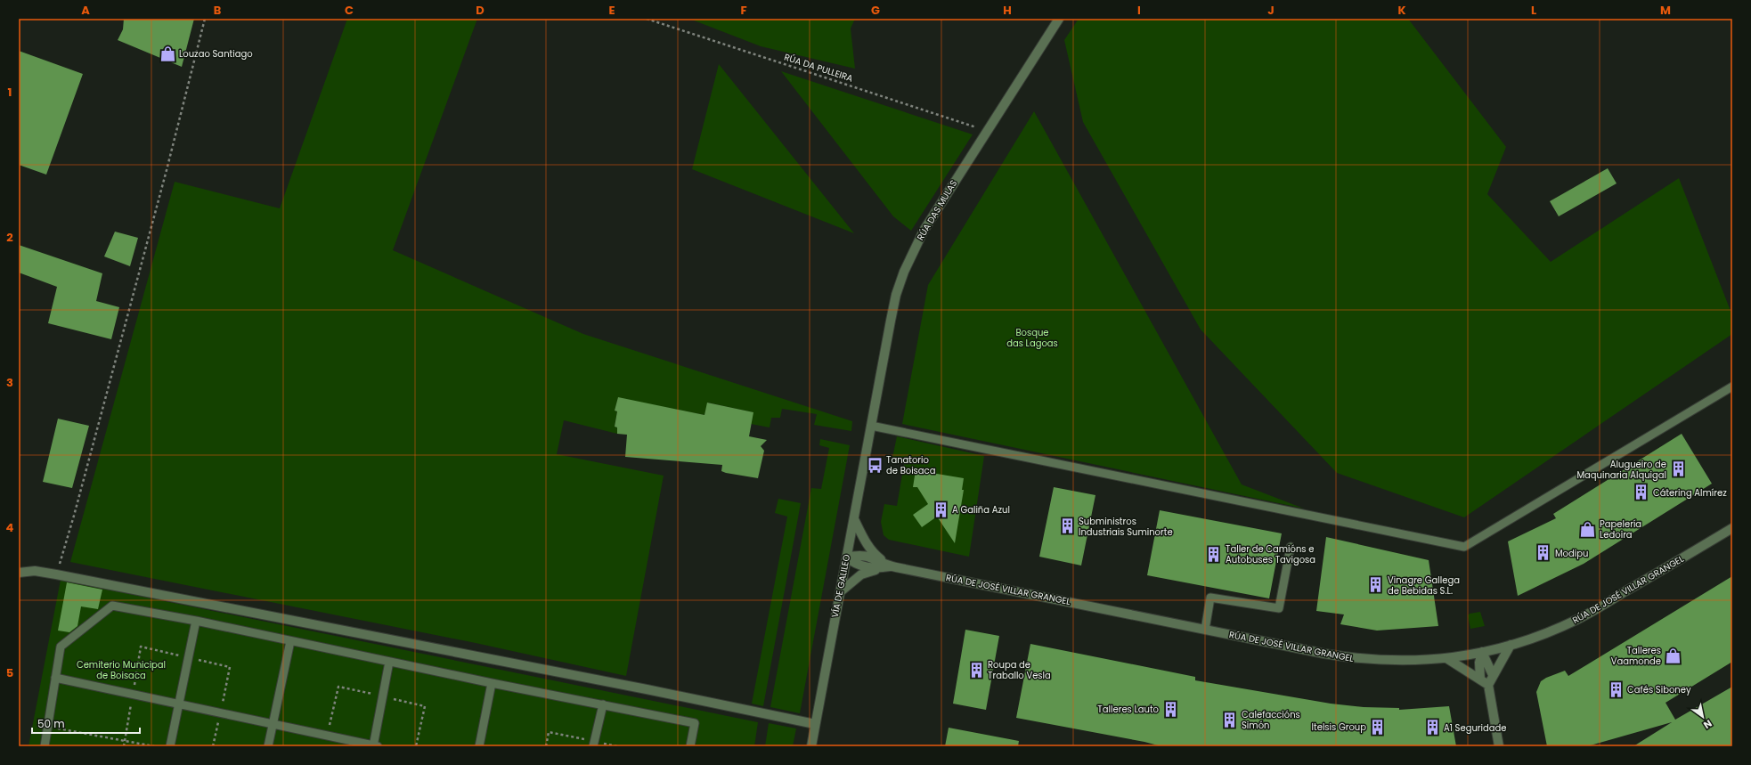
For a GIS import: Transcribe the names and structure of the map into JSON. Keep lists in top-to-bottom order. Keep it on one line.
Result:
{"streets":{"street":["RÚA DAS MULAS","VÍA DE GALILEO","RÚA DE JOSÉ VILLAR GRANGEL"],"path":["RÚA DA PULLEIRA"]},"crossings":[["RÚA DA PULLEIRA","RÚA DAS MULAS"],["RÚA DAS MULAS","VÍA DE GALILEO"],["VÍA DE GALILEO","RÚA DE JOSÉ VILLAR GRANGEL"]],"parks":["Bosque das Lagoas","Cemiterio Municipal de Boisaca"],"places":{"shop":["Louzao Santiago","Papelería Ledoira","Talleres Vaamonde"],"bus stop":["Tanatorio de Boisaca"],"building":["Alugueiro de Maquinaria Alquigal","Cátering Almírez","A Galiña Azul","Subministros Industriais Suminorte","Modipu","Taller de Camións e Autobuses Tavigosa","Vinagre Gallega de Bebidas S.L.","Roupa de Traballo Vesla","Cafés Siboney","Talleres Lauto","Calefaccións Simón","Itelsis Group","A1 Seguridade"]},"scale_bar":"50 m","north":"bottom right","grid":{"columns":["A","B","C","D","E","F","G","H","I","J","K","L","M"],"rows":["1","2","3","4","5"]}}
